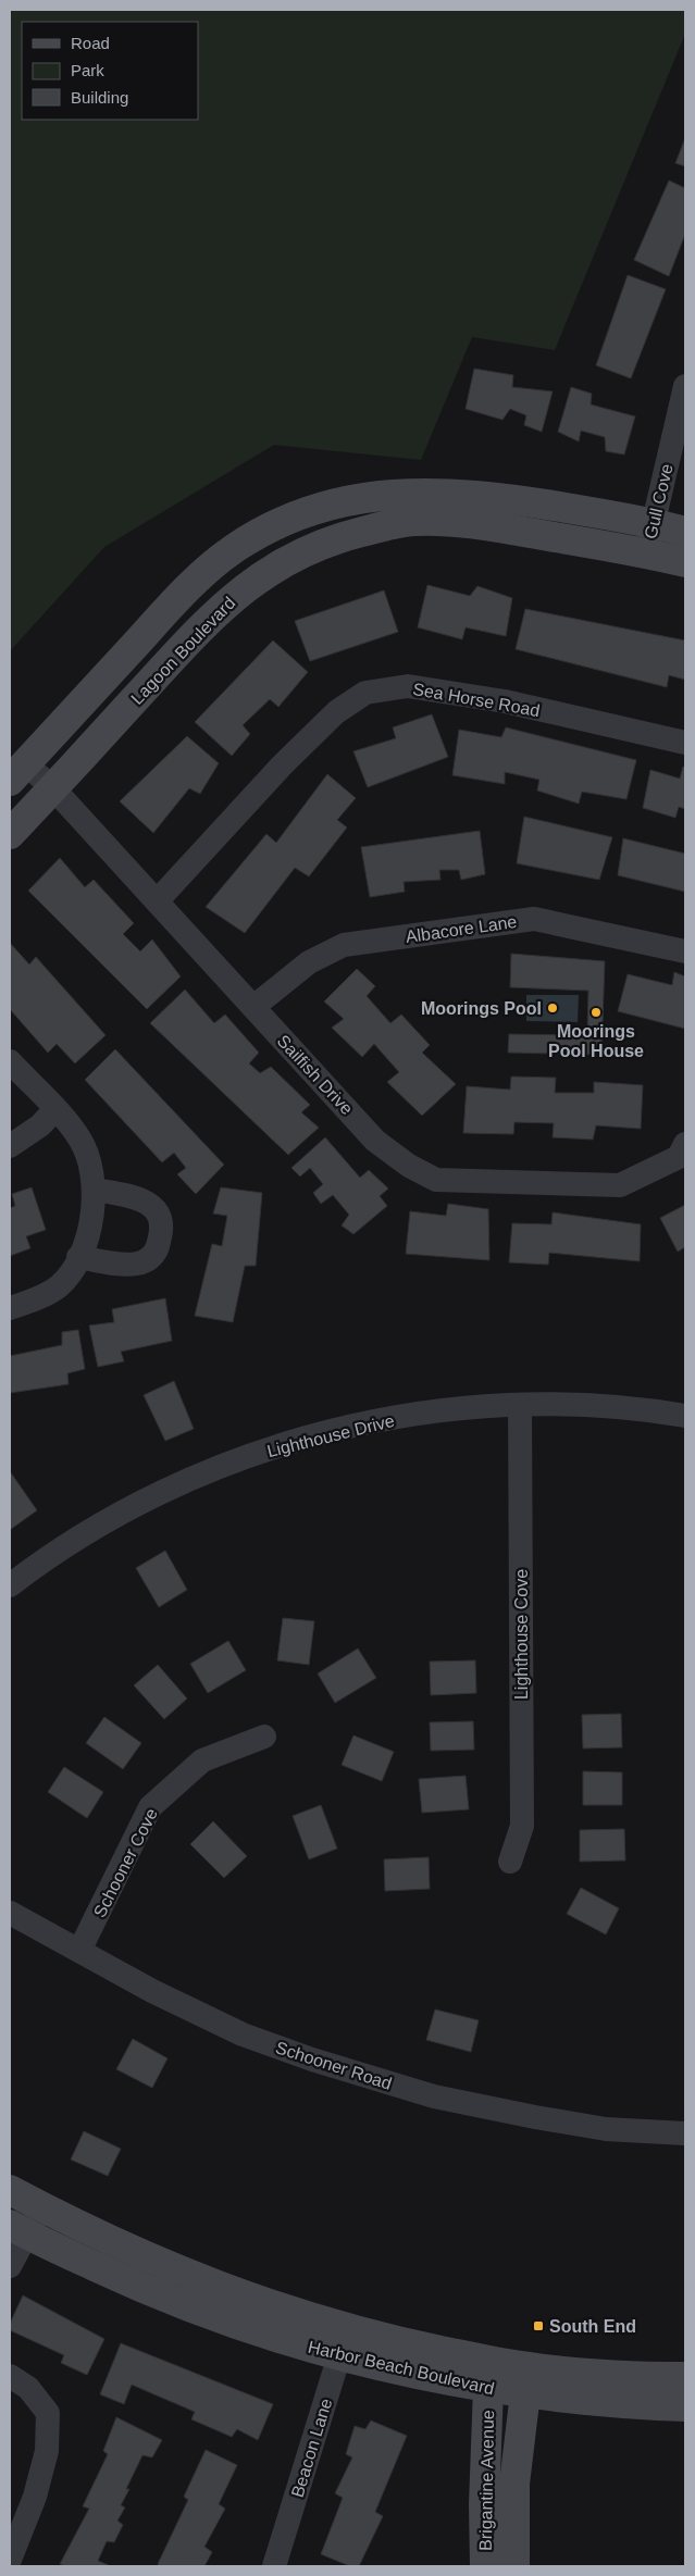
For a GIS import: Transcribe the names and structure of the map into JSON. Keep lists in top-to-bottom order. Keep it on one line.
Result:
{"streets":{"street":["Gull Cove","Lagoon Boulevard","Sea Horse Road","Albacore Lane","Sailfish Drive","Lighthouse Drive","Lighthouse Cove","Schooner Cove","Schooner Road","Harbor Beach Boulevard","Beacon Lane","Brigantine Avenue"]},"crossings":[["Gull Cove","Lagoon Boulevard"],["Lagoon Boulevard","Sailfish Drive"],["Sea Horse Road","Sailfish Drive"],["Albacore Lane","Sailfish Drive"],["Lighthouse Drive","Lighthouse Cove"],["Schooner Cove","Schooner Road"],["Harbor Beach Boulevard","Beacon Lane"],["Harbor Beach Boulevard","Brigantine Avenue"]],"places":{"other":["Moorings Pool","Moorings Pool House"],"transit":["South End"]},"legend":["Road","Park","Building"]}
